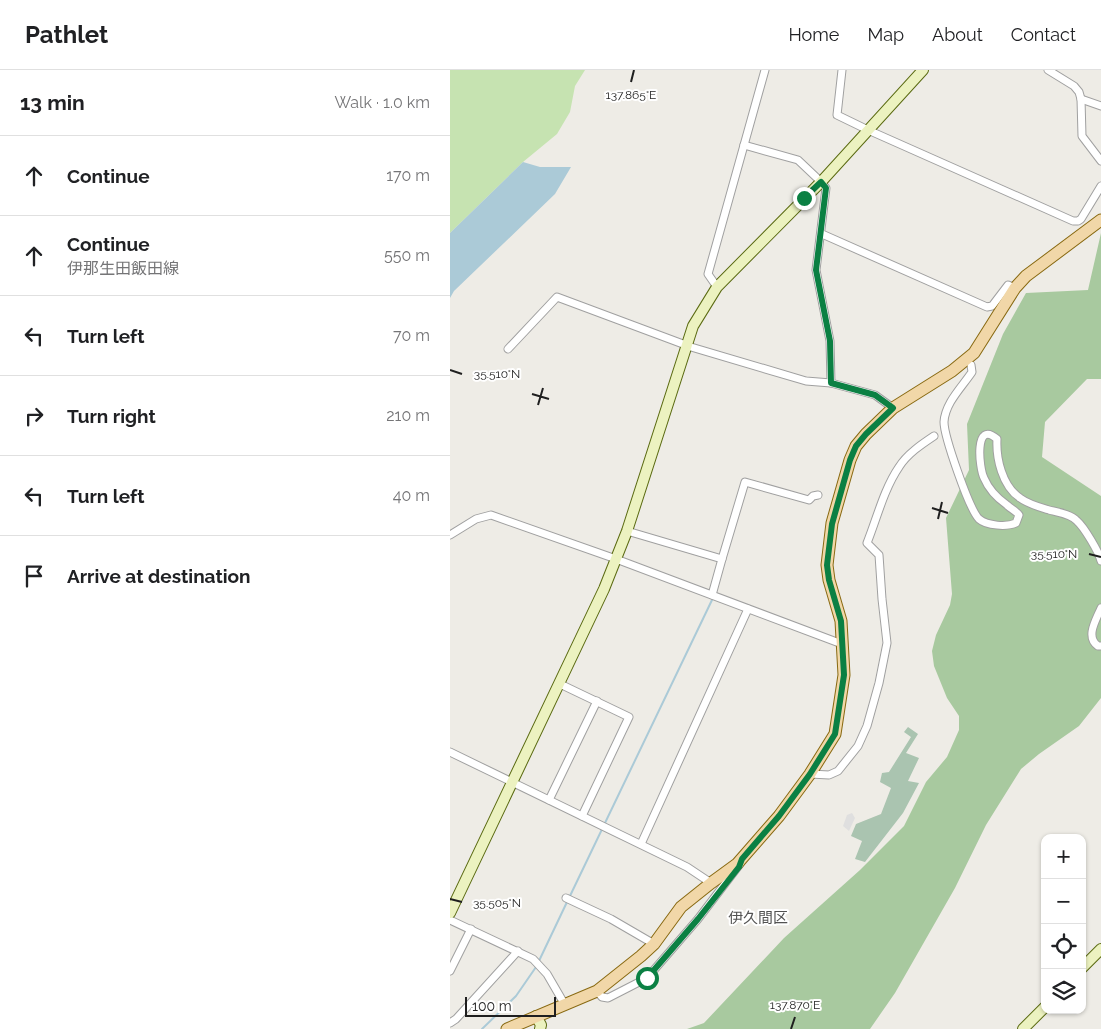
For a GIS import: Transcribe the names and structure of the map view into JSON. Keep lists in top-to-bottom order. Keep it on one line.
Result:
{"districts":["伊久間区"],"scale_bar":"100 m","page":{"header":"Pathlet","nav":["Home","Map","About","Contact"],"heading":["13 min","Walk · 1.0 km"],"list":[["Continue","170 m"],["Continue","伊那生田飯田線","550 m"],["Turn left","70 m"],["Turn right","210 m"],["Turn left","40 m"],"Arrive at destination"],"map_buttons":["+","−"],"scale":"100 m"},"coordinates":["137.865°E","35.510°N","35.505°N","137.870°E"]}
